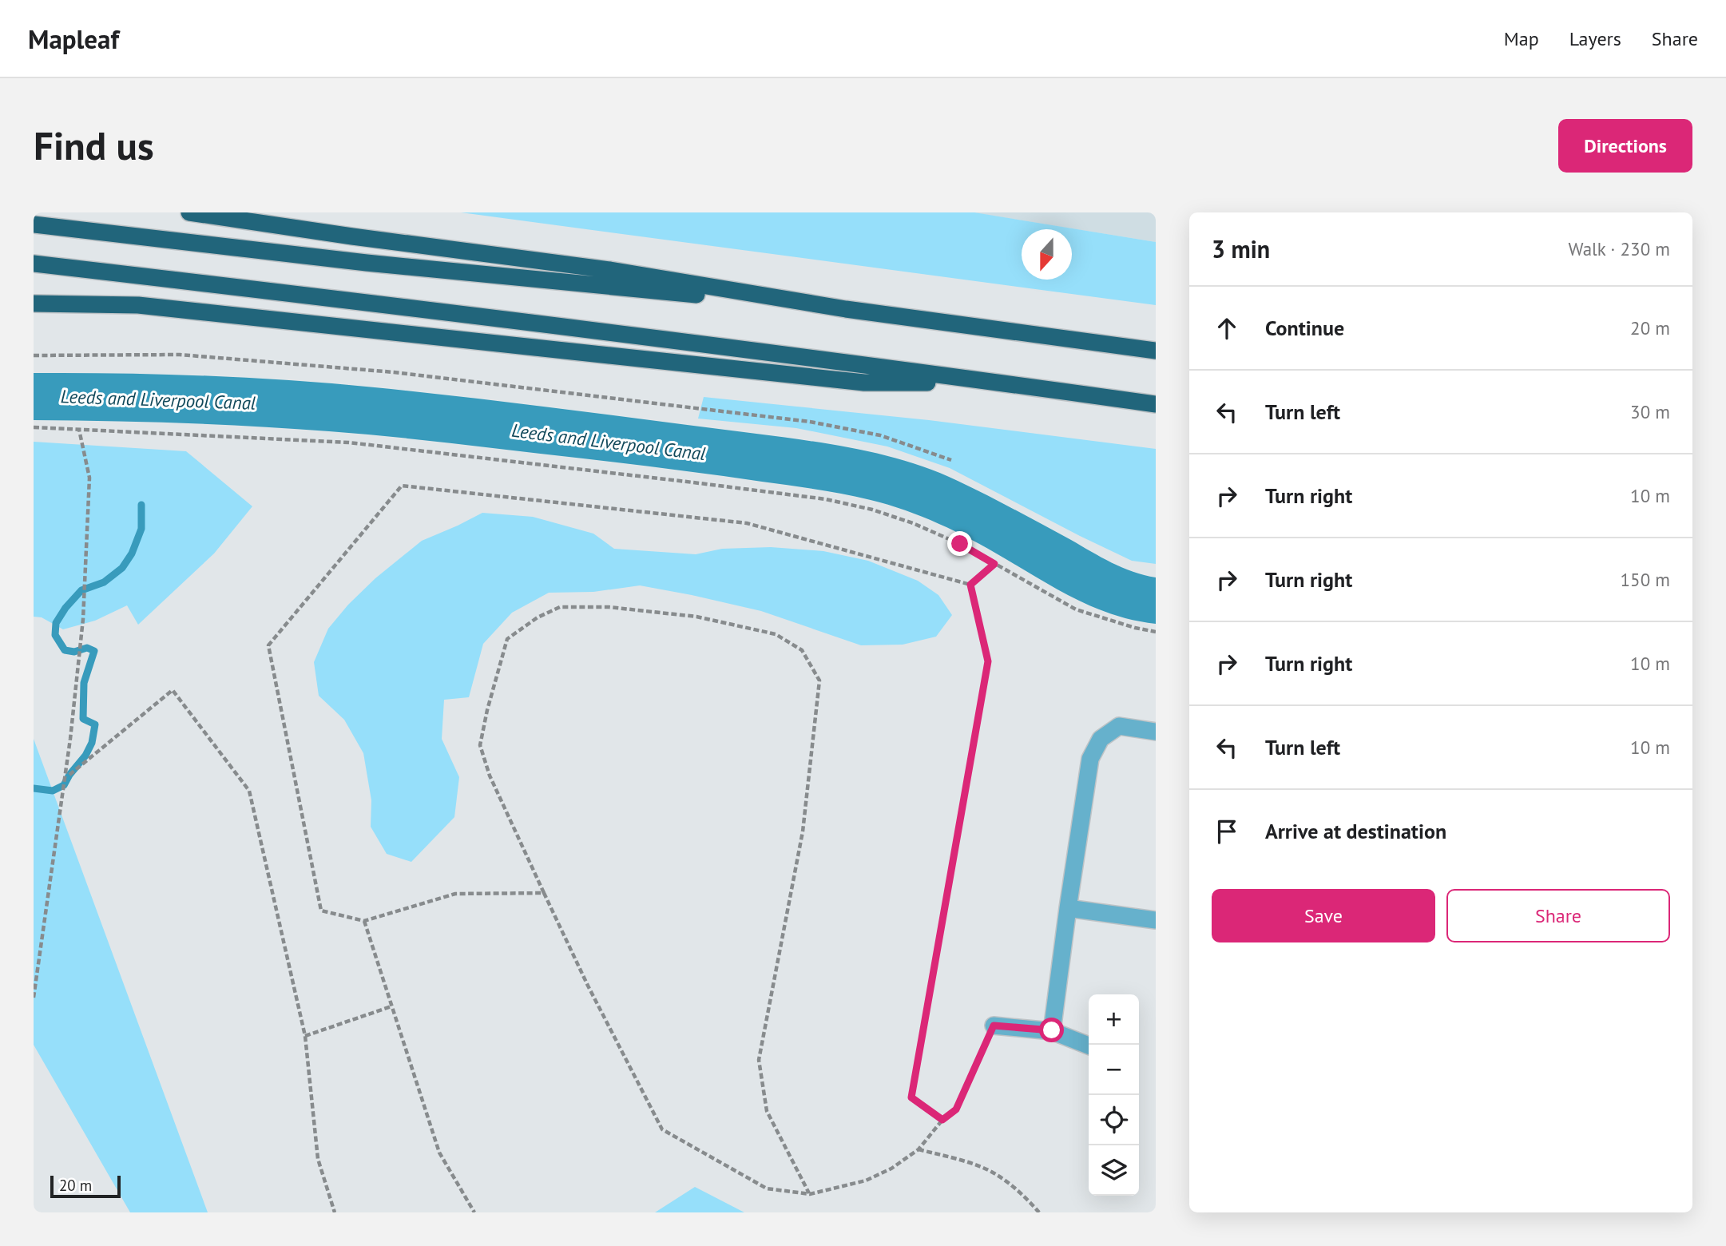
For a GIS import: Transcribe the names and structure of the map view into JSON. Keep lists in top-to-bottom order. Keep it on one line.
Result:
{"water":["Leeds and Liverpool Canal"],"scale_bar":"20 m","north":"bottom","page":{"header":"Mapleaf","nav":["Map","Layers","Share"],"buttons":["Directions",["Save","Share"]],"title":"Find us","heading":["3 min","Walk · 230 m"],"list":[["Continue","20 m"],["Turn left","30 m"],["Turn right","10 m"],["Turn right","150 m"],["Turn right","10 m"],["Turn left","10 m"],"Arrive at destination"],"map_buttons":["+","−"],"scale":"20 m"}}
